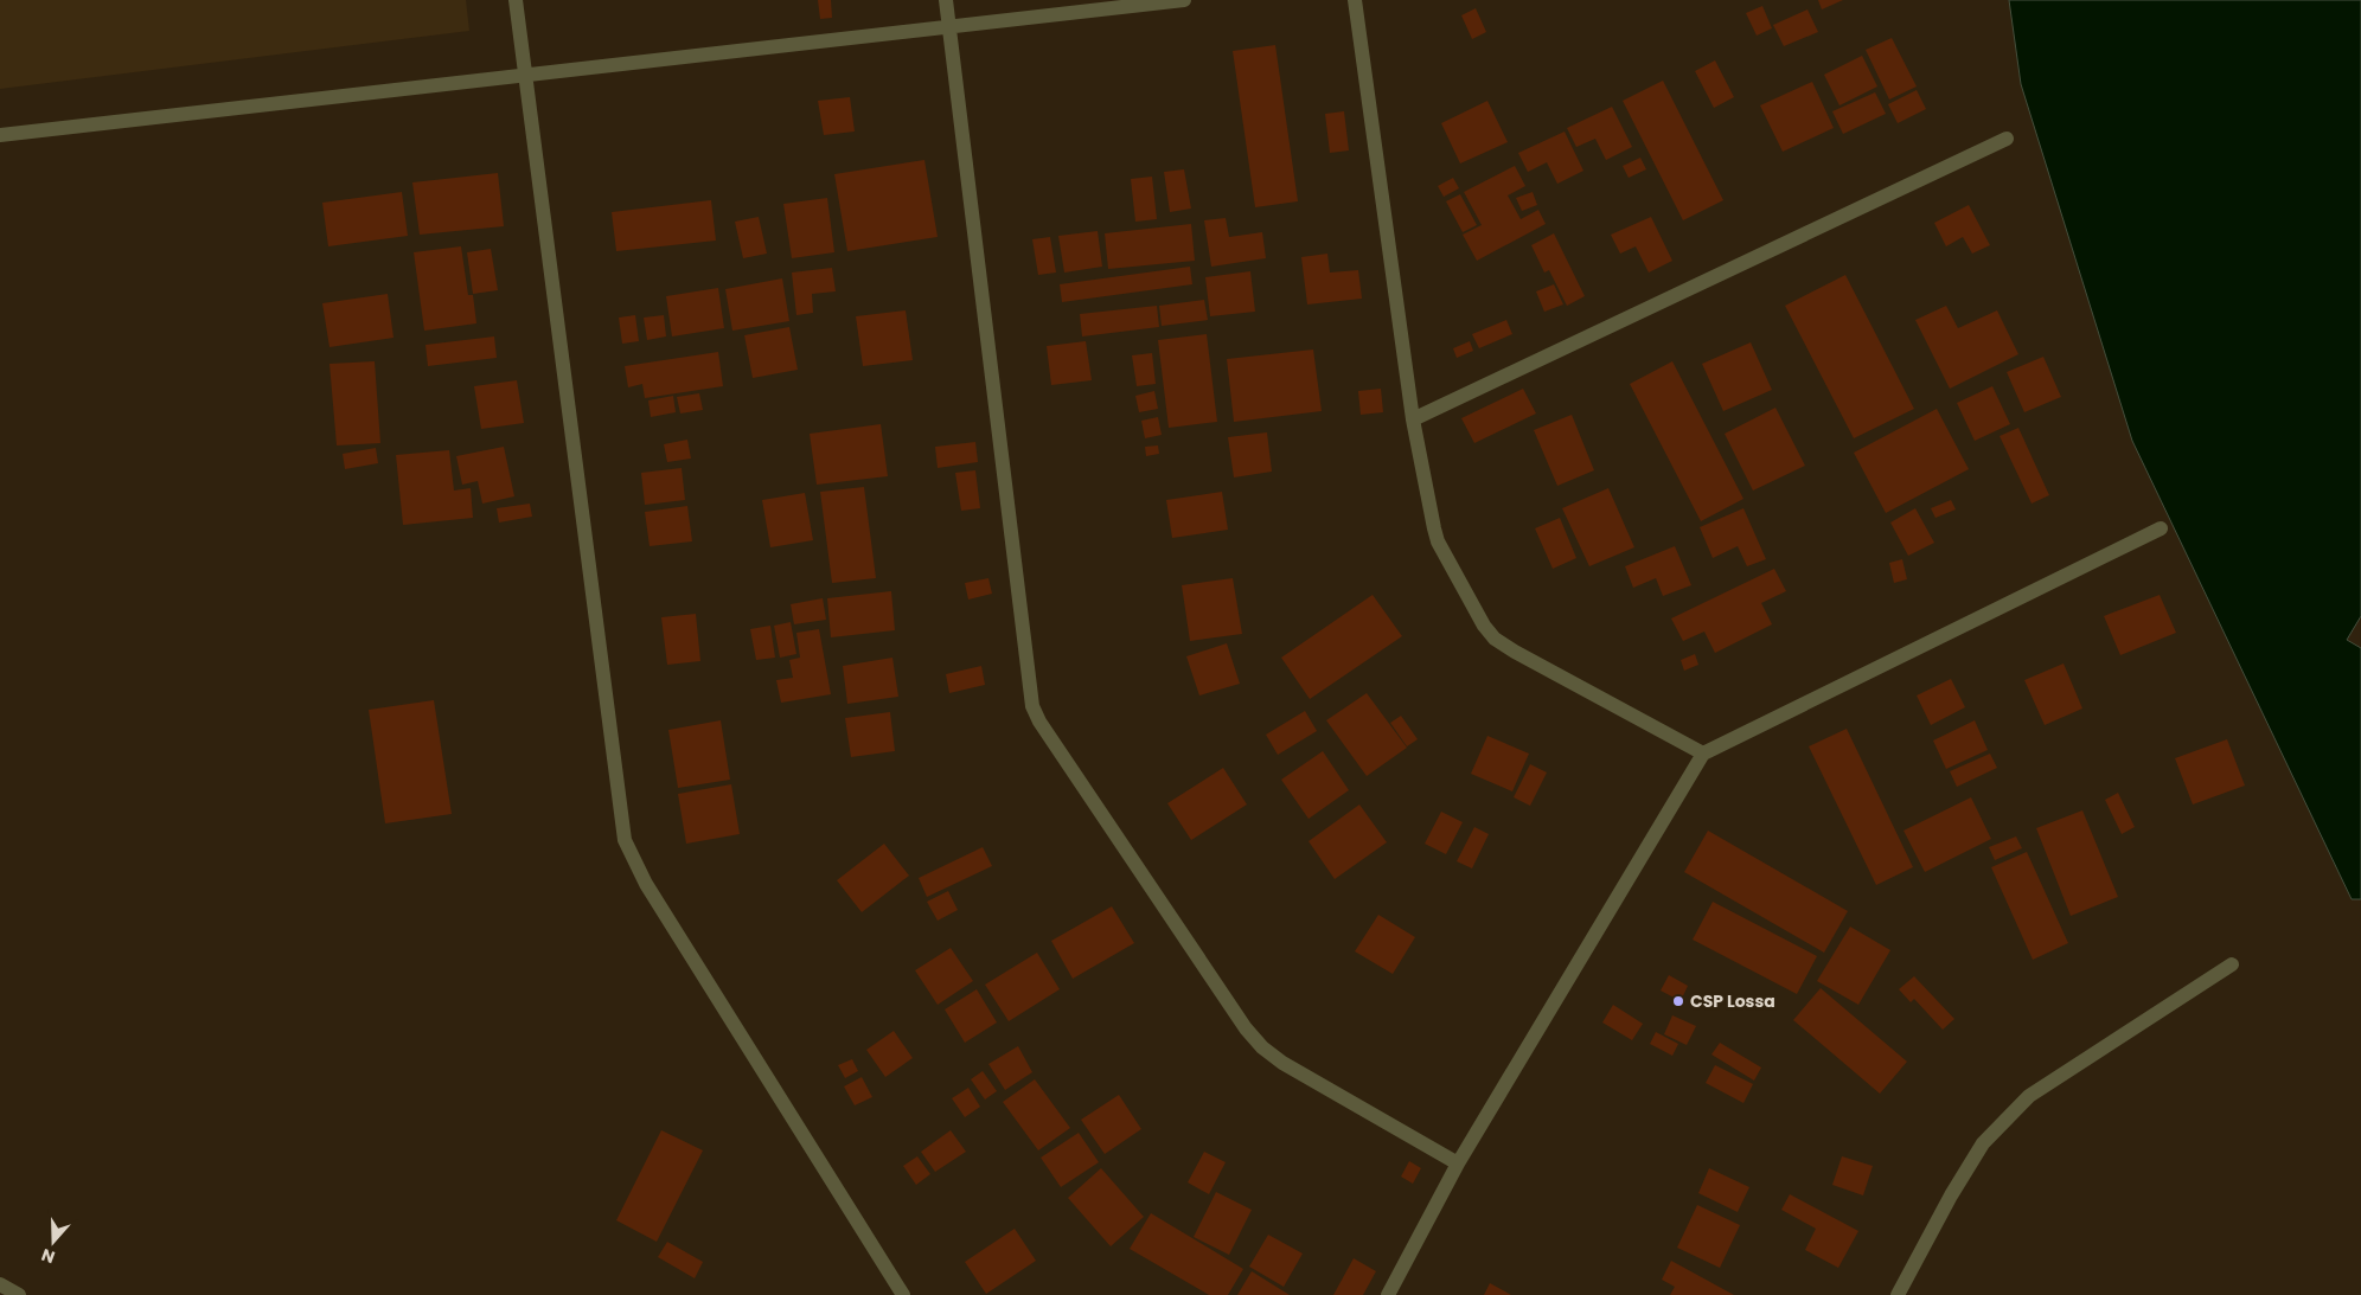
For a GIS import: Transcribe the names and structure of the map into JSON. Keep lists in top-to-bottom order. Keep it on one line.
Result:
{"places":["CSP Lossa"],"north":"bottom"}
